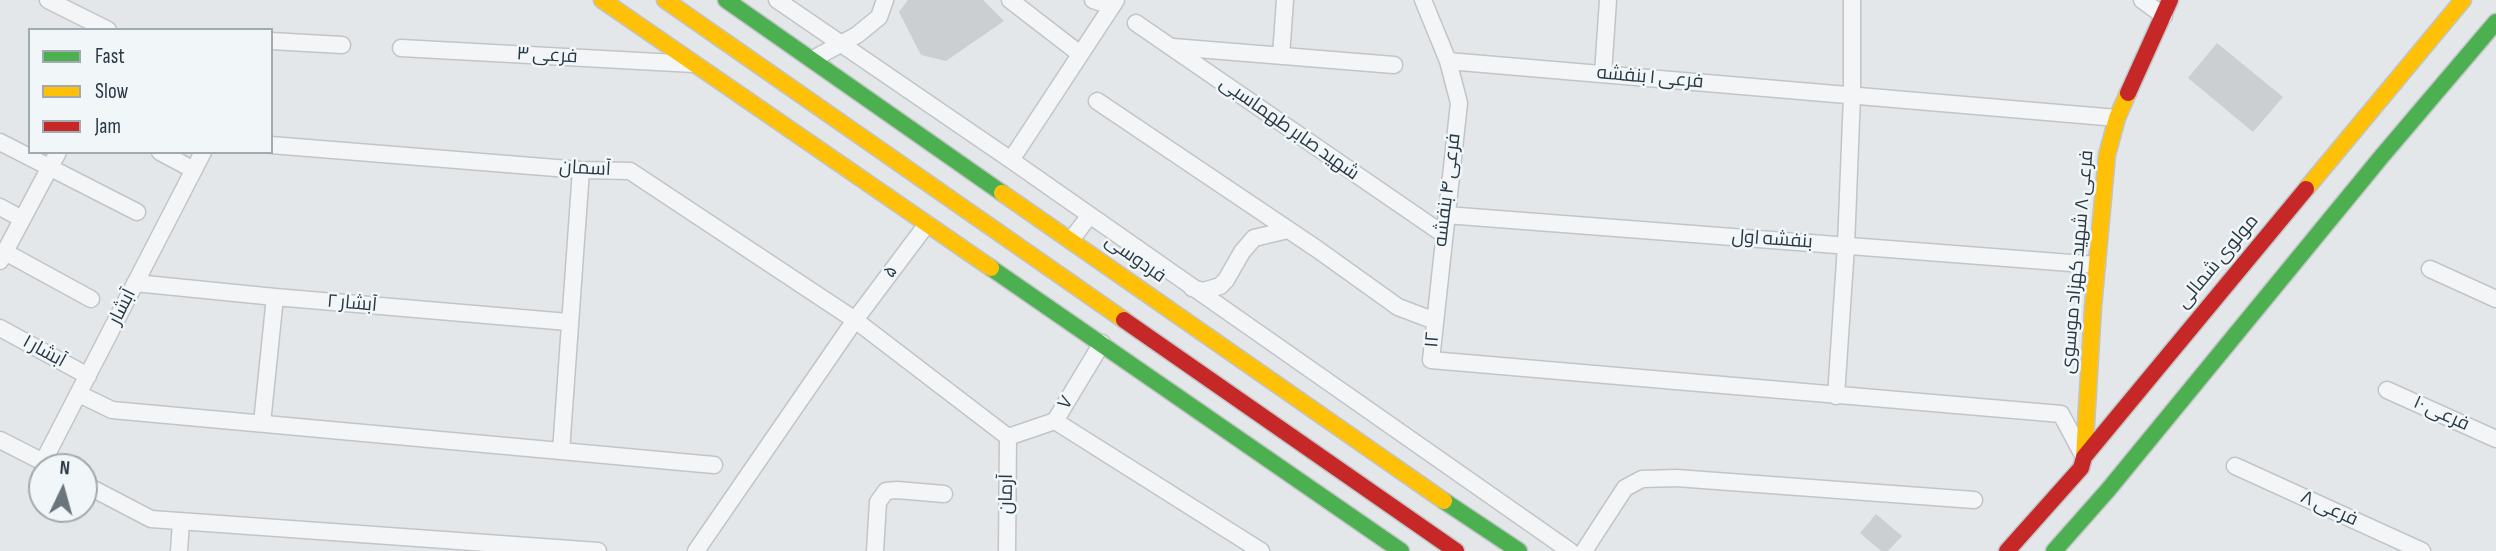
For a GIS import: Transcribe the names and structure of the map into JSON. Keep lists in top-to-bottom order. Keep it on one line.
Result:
{"streets":{"street":["فرعی ۳","فرعی ۱ بنفشه","شهید صابر طهماسبی","آسمان","فرعی ۴ بنفشه","بنفشه اول","فردوسی","فرعی ۸ شهید کهزاد موسوی","مولوی شمالی","۵","آبشار ۲","آبشار","۱۲","آبشار ۱","۷","فرعی ۱۰","آرمان","فرعی ۸"]},"crossings":[["فرعی ۱ بنفشه","فرعی ۴ بنفشه"],["فرعی ۱ بنفشه","فرعی ۸ شهید کهزاد موسوی"],["شهید صابر طهماسبی","فرعی ۴ بنفشه"],["آسمان","۵"],["آسمان","۷"],["آسمان","آرمان"],["فرعی ۴ بنفشه","بنفشه اول"],["فرعی ۴ بنفشه","۱۲"],["بنفشه اول","فرعی ۸ شهید کهزاد موسوی"],["فرعی ۸ شهید کهزاد موسوی","مولوی شمالی"],["آبشار ۲","آبشار"],["آبشار","آبشار ۱"],["۷","آرمان"]],"legend":["Fast","Slow","Jam"],"north":"top"}
